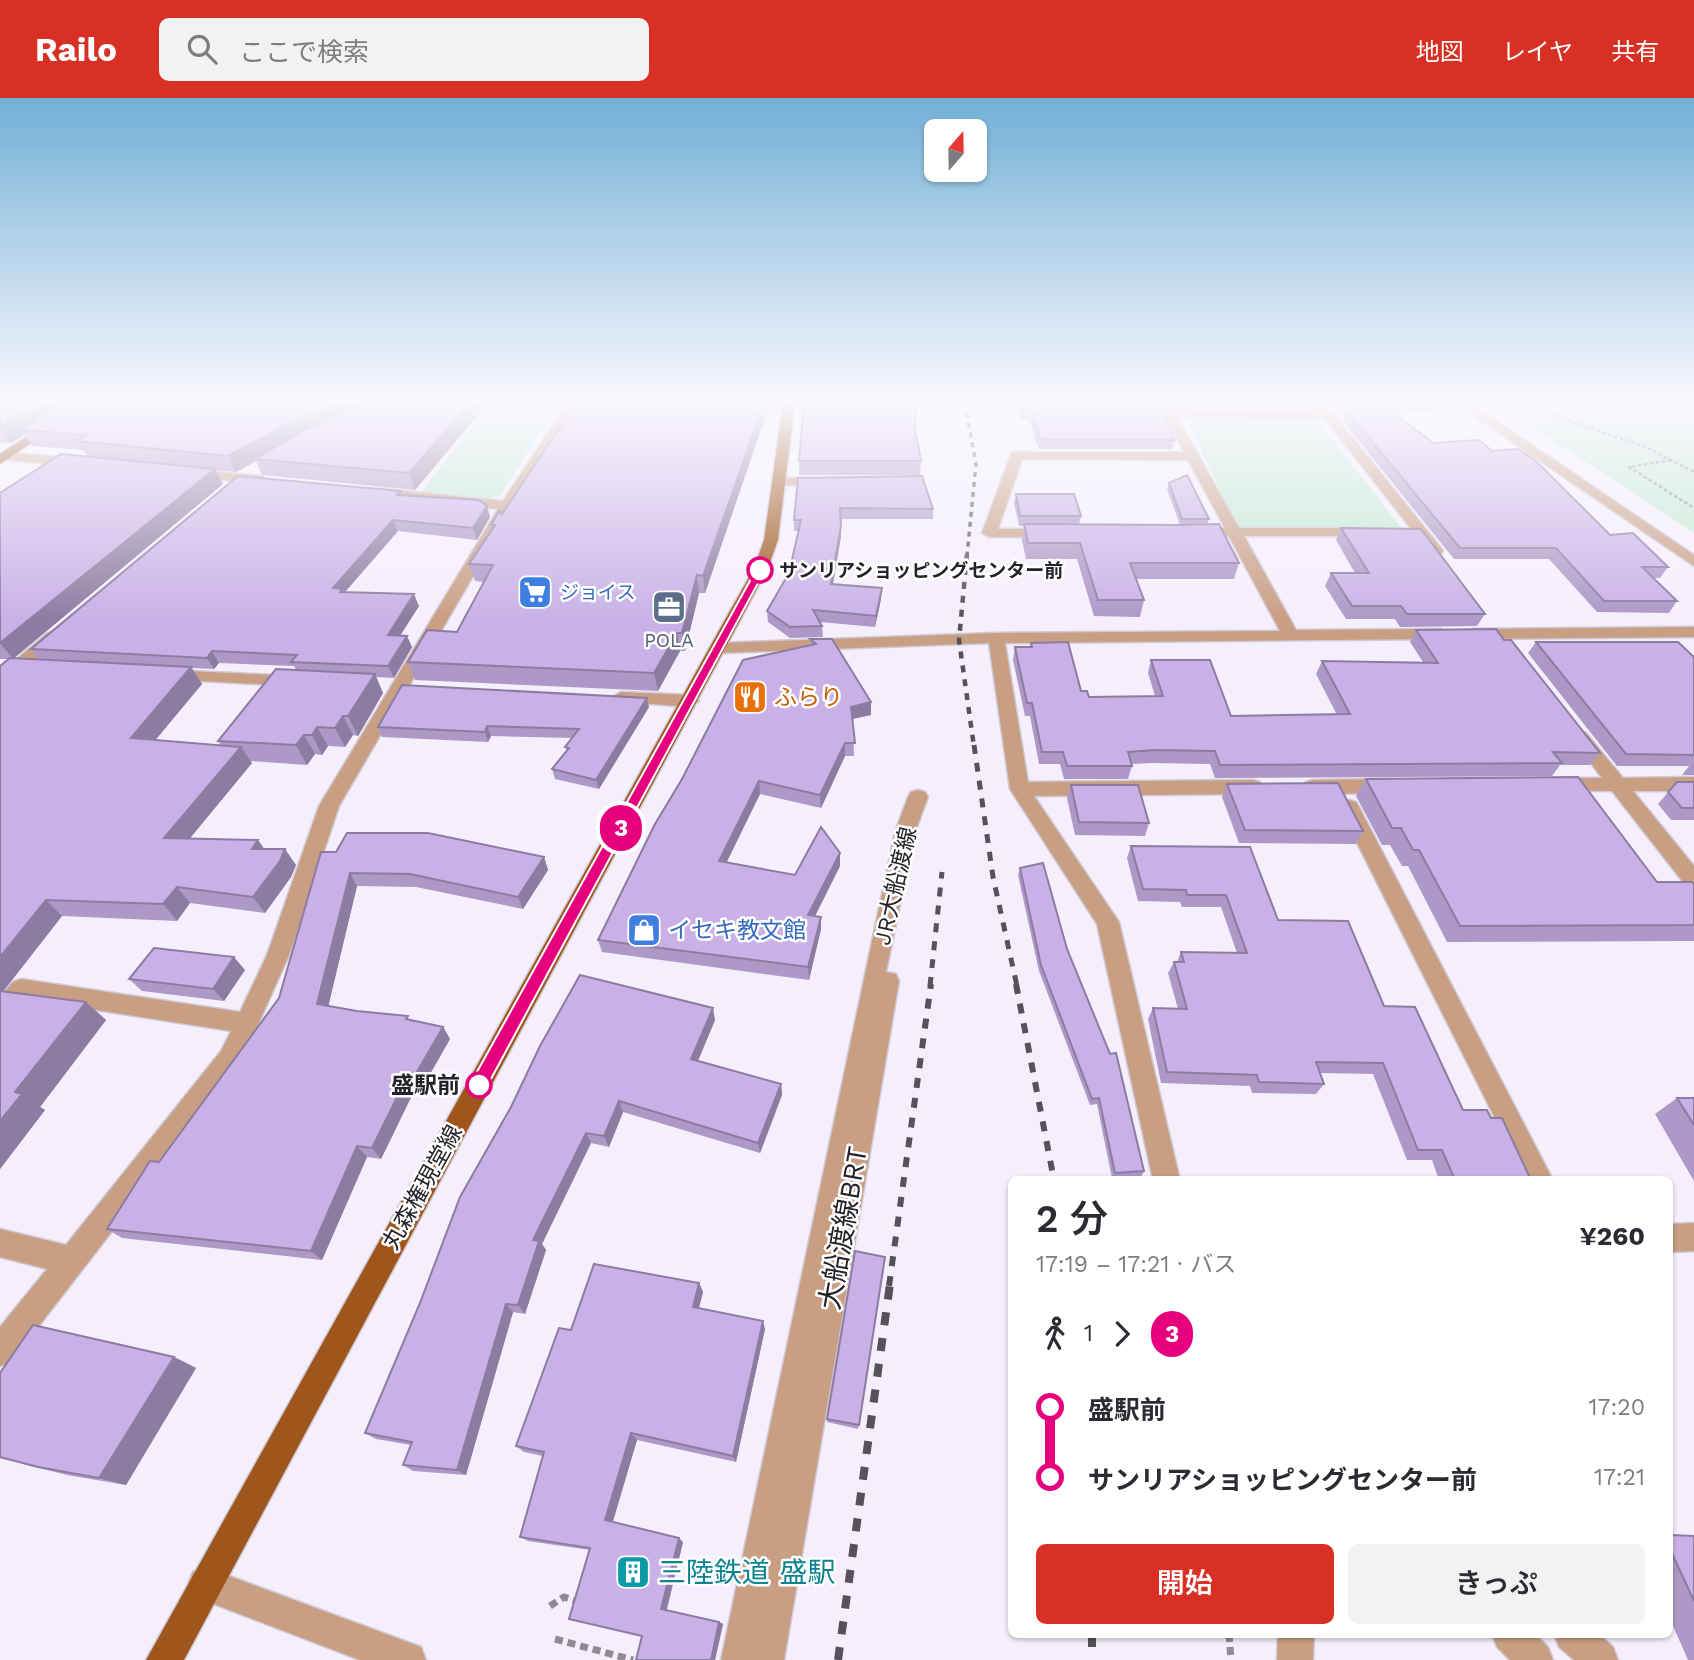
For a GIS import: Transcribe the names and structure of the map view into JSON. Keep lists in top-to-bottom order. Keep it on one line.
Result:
{"streets":{"main road":["丸森権現堂線"],"street":["JR大船渡線","大船渡線BRT"]},"crossings":[["JR大船渡線","大船渡線BRT"]],"places":{"other":["サンリアショッピングセンター前","盛駅前"],"supermarket":["ジョイス"],"office":["POLA"],"restaurant":["ふらり"],"shop":["イセキ教文館"],"building":["三陸鉄道 盛駅"]},"lines":["bus line 3"],"north":"top","page":{"header":"Railo","search":"ここで検索","nav":["地図","レイヤ","共有"],"on_map":"3","heading":["2 分","17:19 – 17:21 · バス","¥260"],"legs":["1","3"],"list":[{"name":"盛駅前","value":"17:20"},{"name":"サンリアショッピングセンター前","value":"17:21"}],"buttons":["開始","きっぷ"]}}
